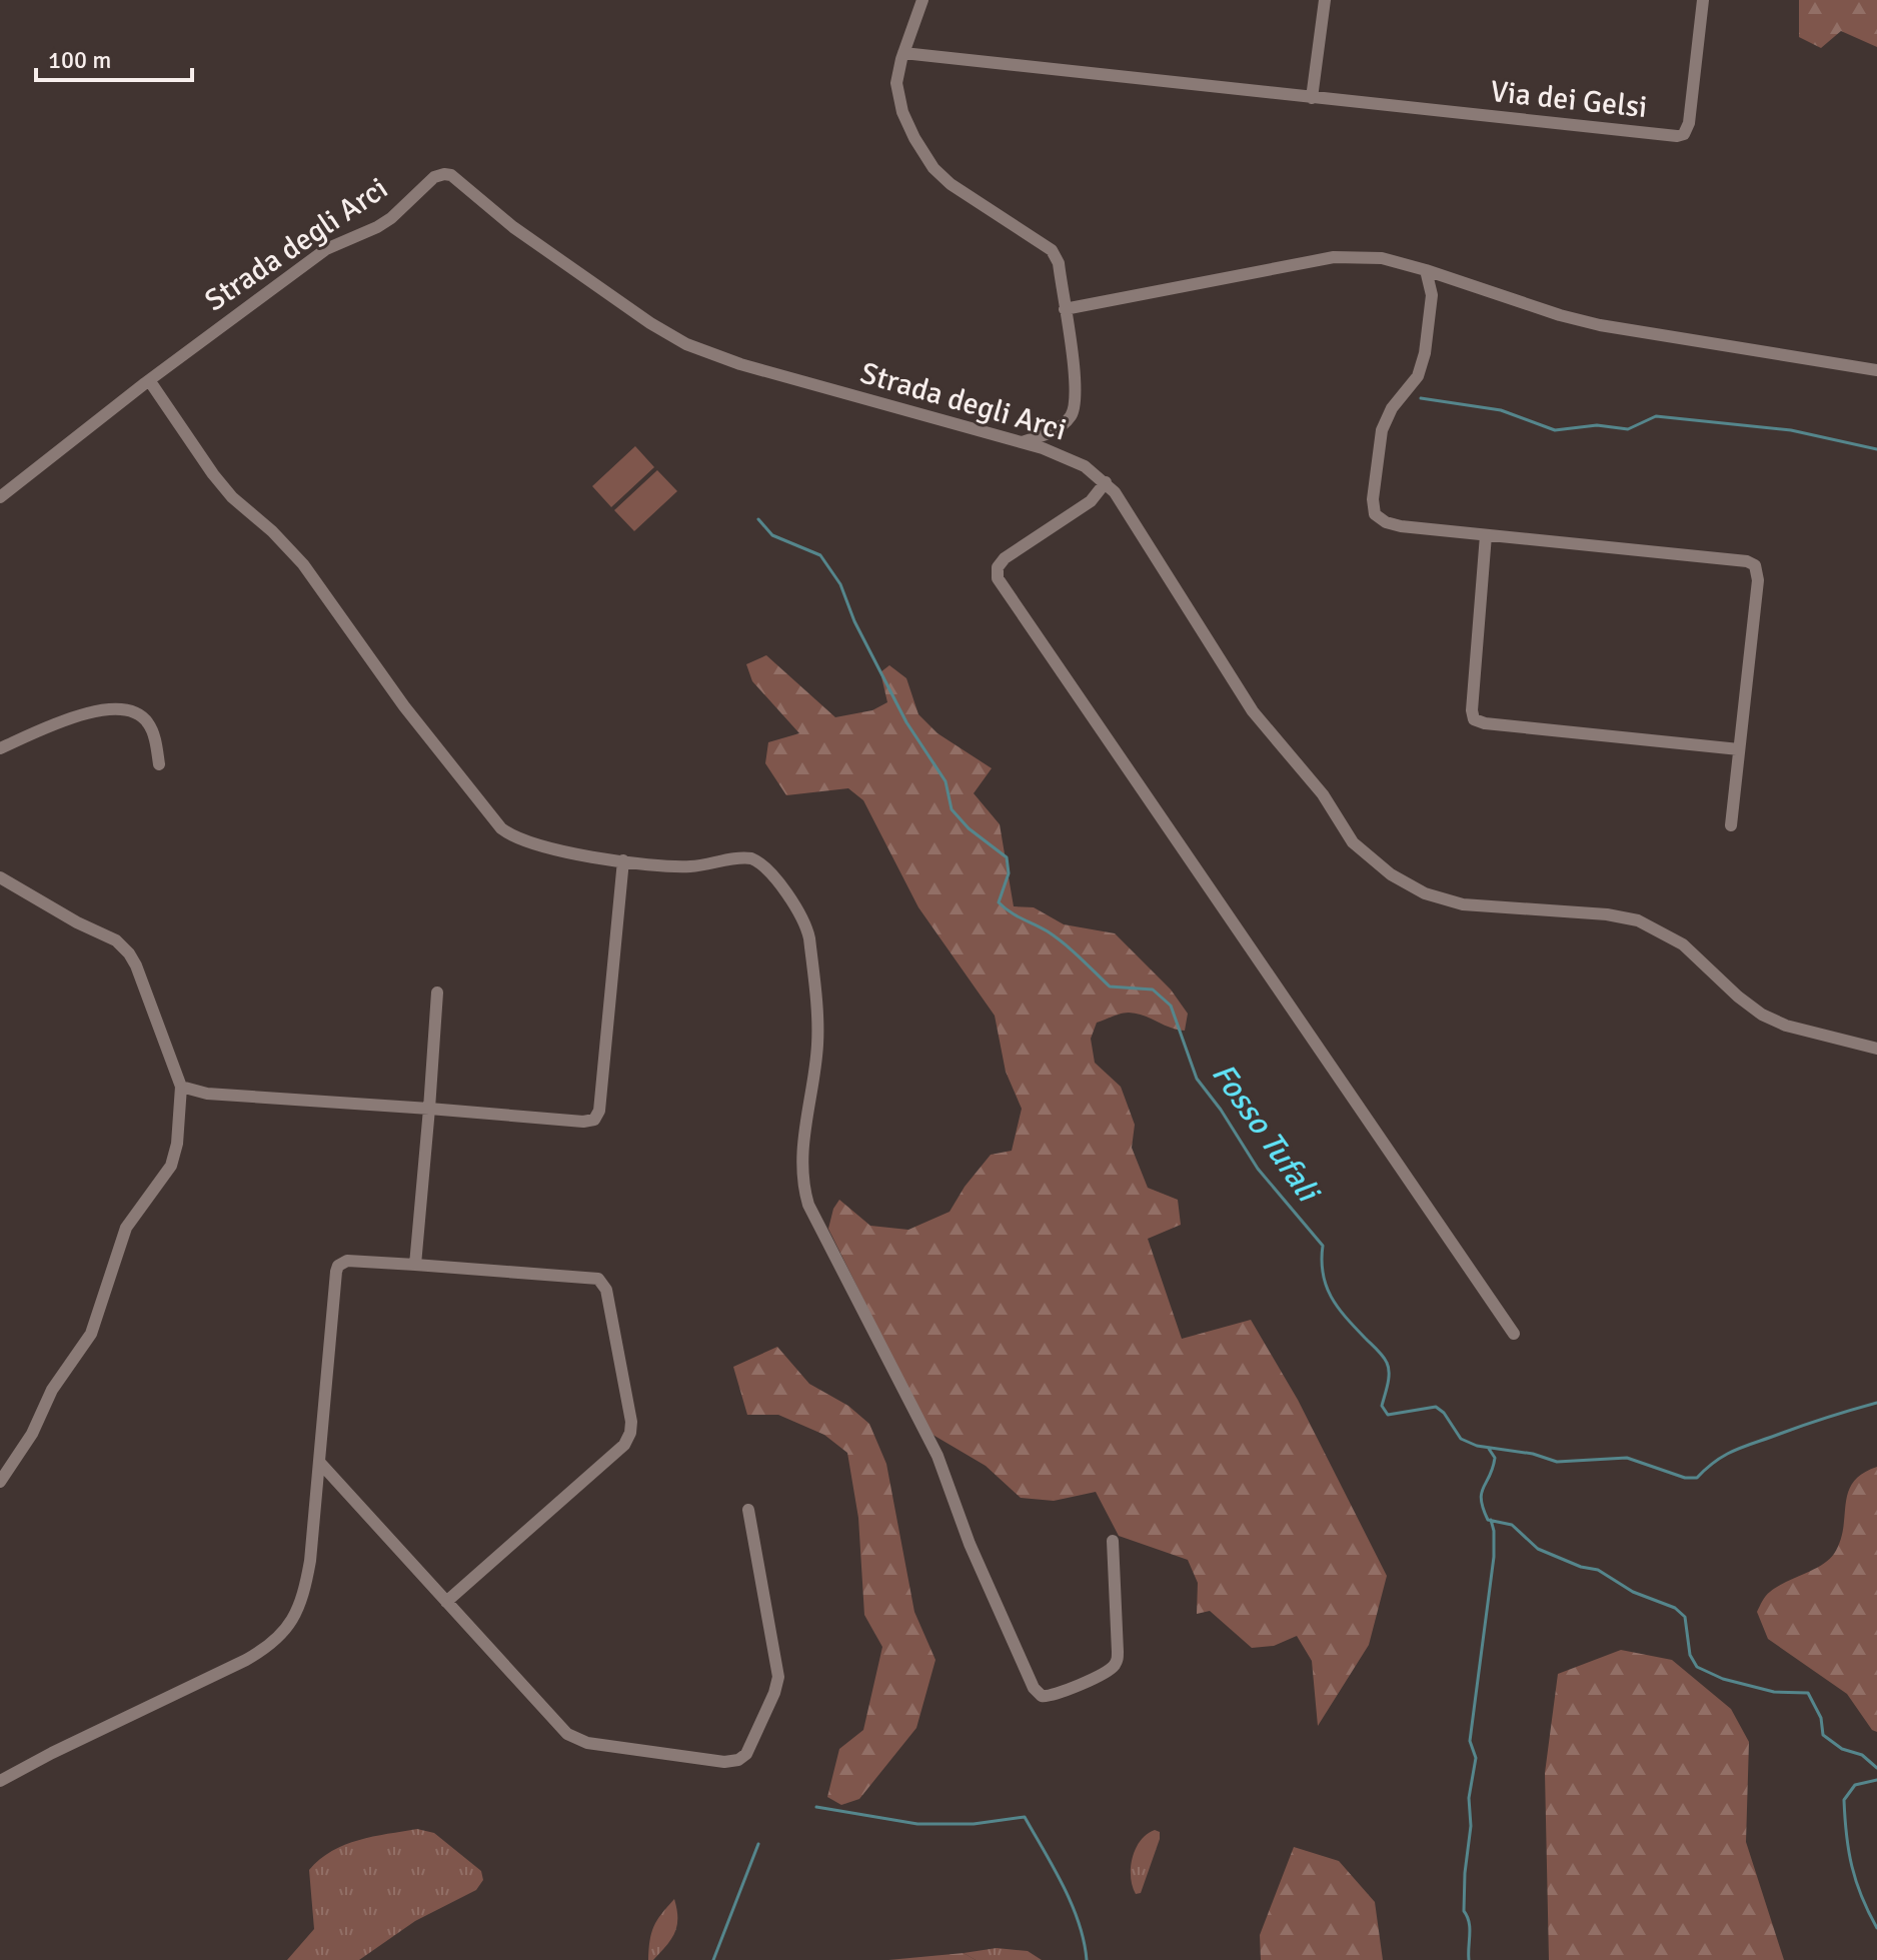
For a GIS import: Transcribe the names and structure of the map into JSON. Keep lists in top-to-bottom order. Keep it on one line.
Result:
{"streets":{"street":["Via dei Gelsi","Strada degli Arci"]},"water":["Fosso Tufali"],"scale_bar":"100 m"}
